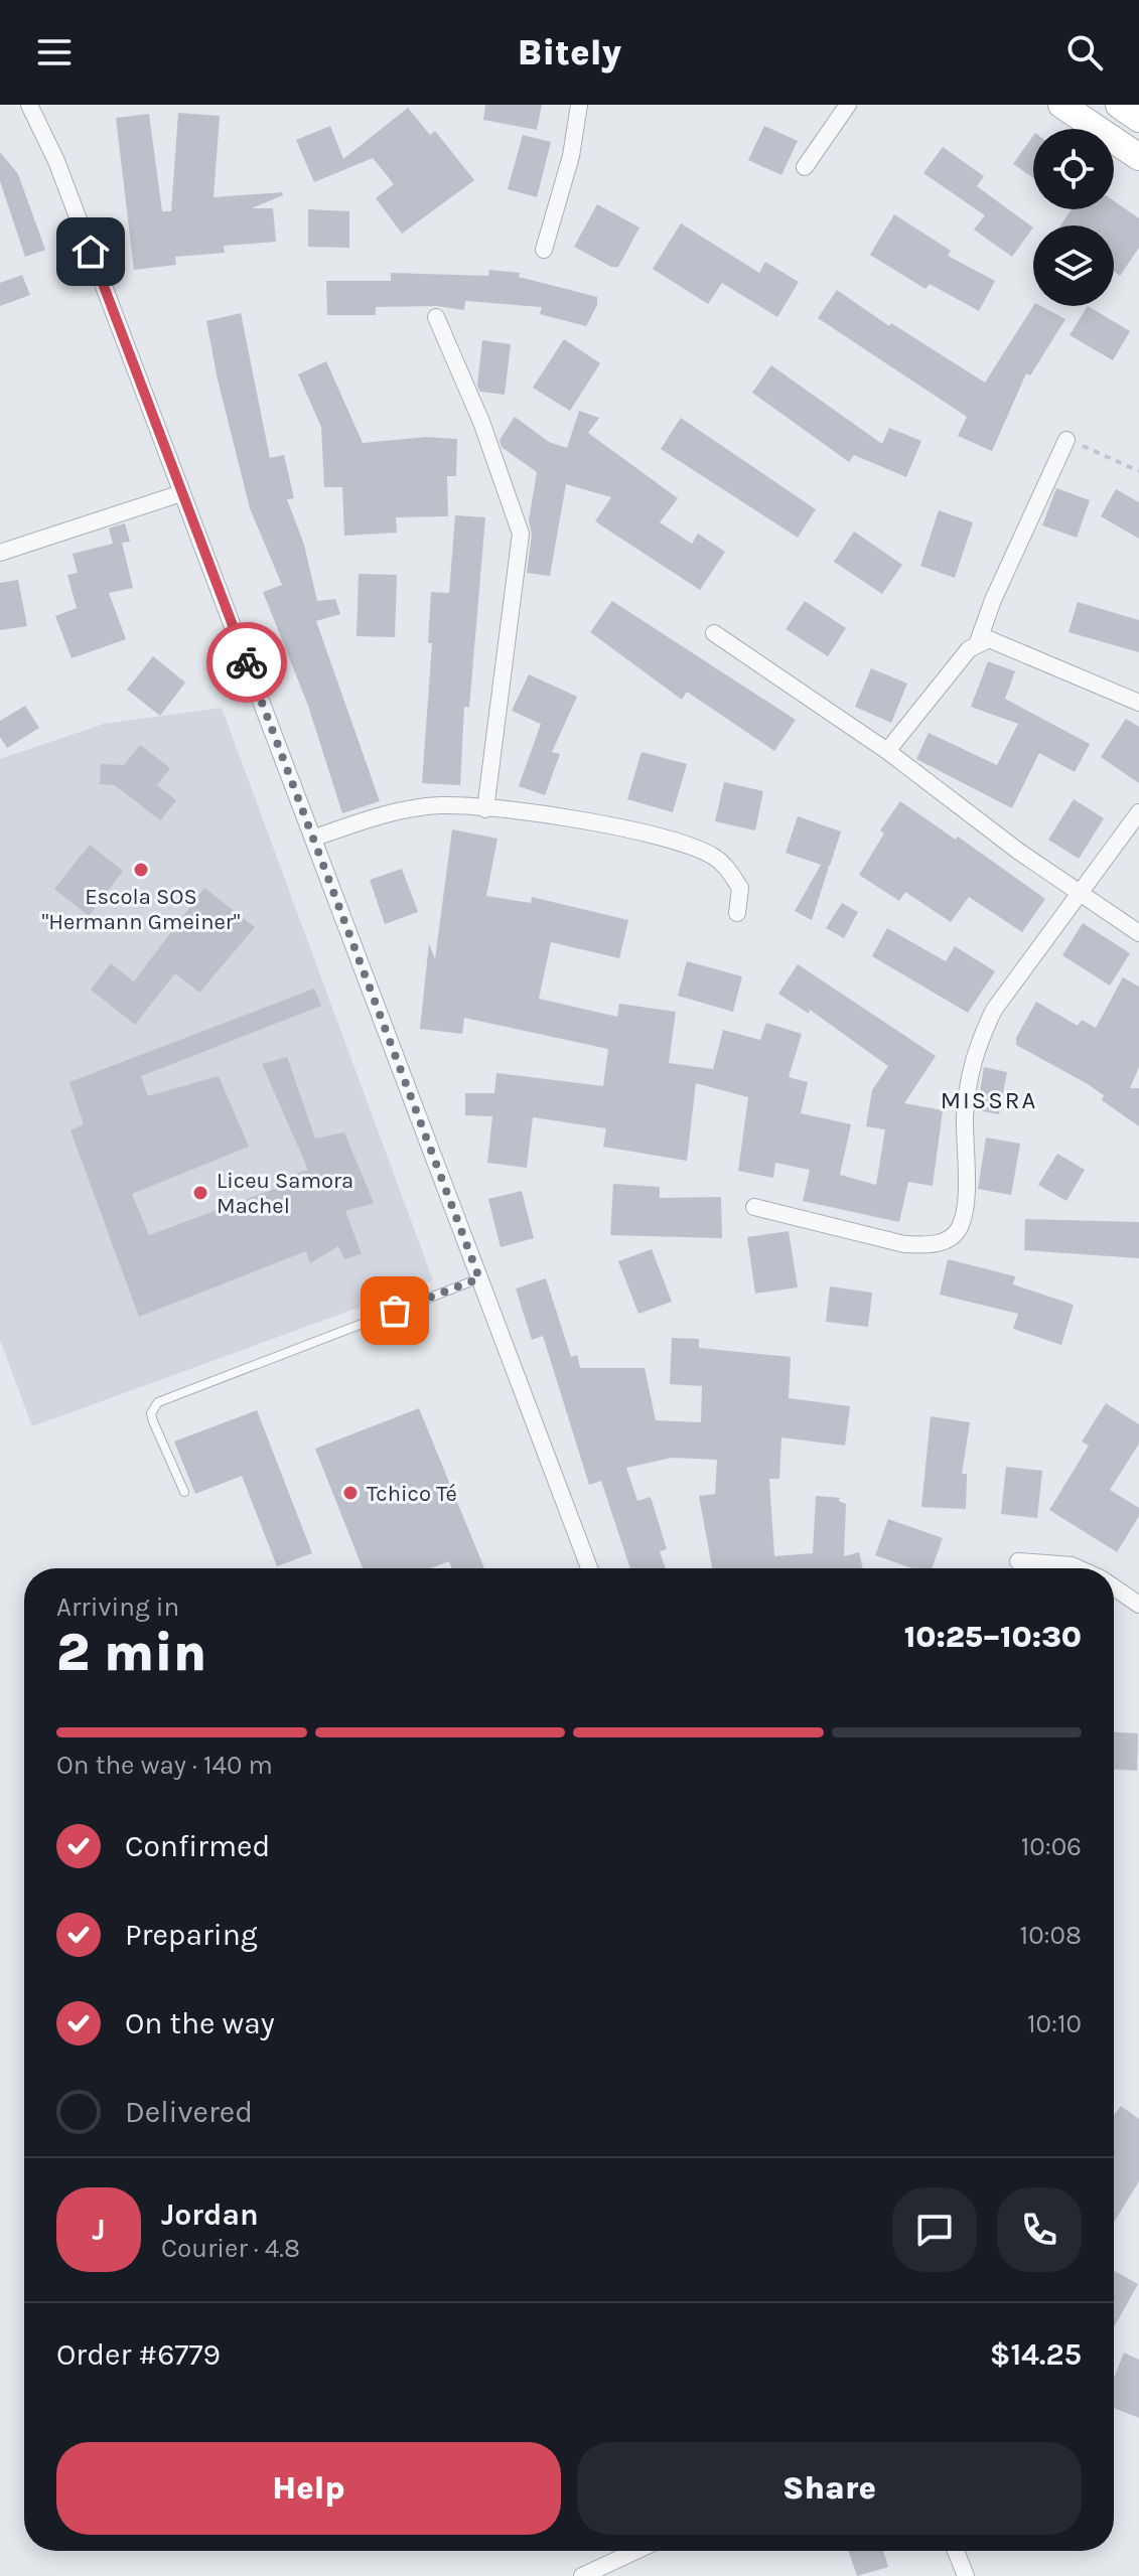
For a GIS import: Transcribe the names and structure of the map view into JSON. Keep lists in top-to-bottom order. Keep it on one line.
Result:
{"districts":["MISSRA"],"places":["Escola SOS \"Hermann Gmeiner\"","Liceu Samora Machel","Tchico Té"],"page":{"header":"Bitely","heading":["2 min","Arriving in","10:25–10:30"],"panel":["Jordan","Courier · 4.8","Order #6779","$14.25"],"bar":"On the way · 140 m","list":[["Confirmed","10:06"],["Preparing","10:08"],["On the way","10:10"],"Delivered"],"round":"J","buttons":["Help","Share"]}}
